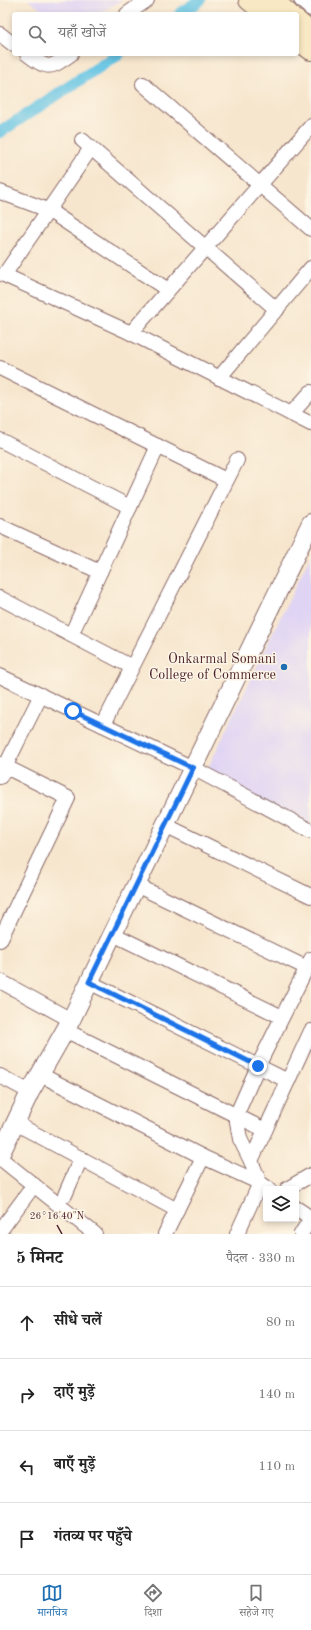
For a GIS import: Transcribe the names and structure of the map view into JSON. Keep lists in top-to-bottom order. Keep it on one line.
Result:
{"places":["Onkarmal Somani College of Commerce"],"page":{"search":"यहाँ खोजें","heading":["5 मिनट","पैदल · 330 m"],"list":[["सीधे चलें","80 m"],["दाएँ मुड़ें","140 m"],["बाएँ मुड़ें","110 m"],"गंतव्य पर पहुँचे"],"nav":["मानचित्र","दिशा","सहेजे गए"]},"coordinates":["26°16'40\"N"]}
